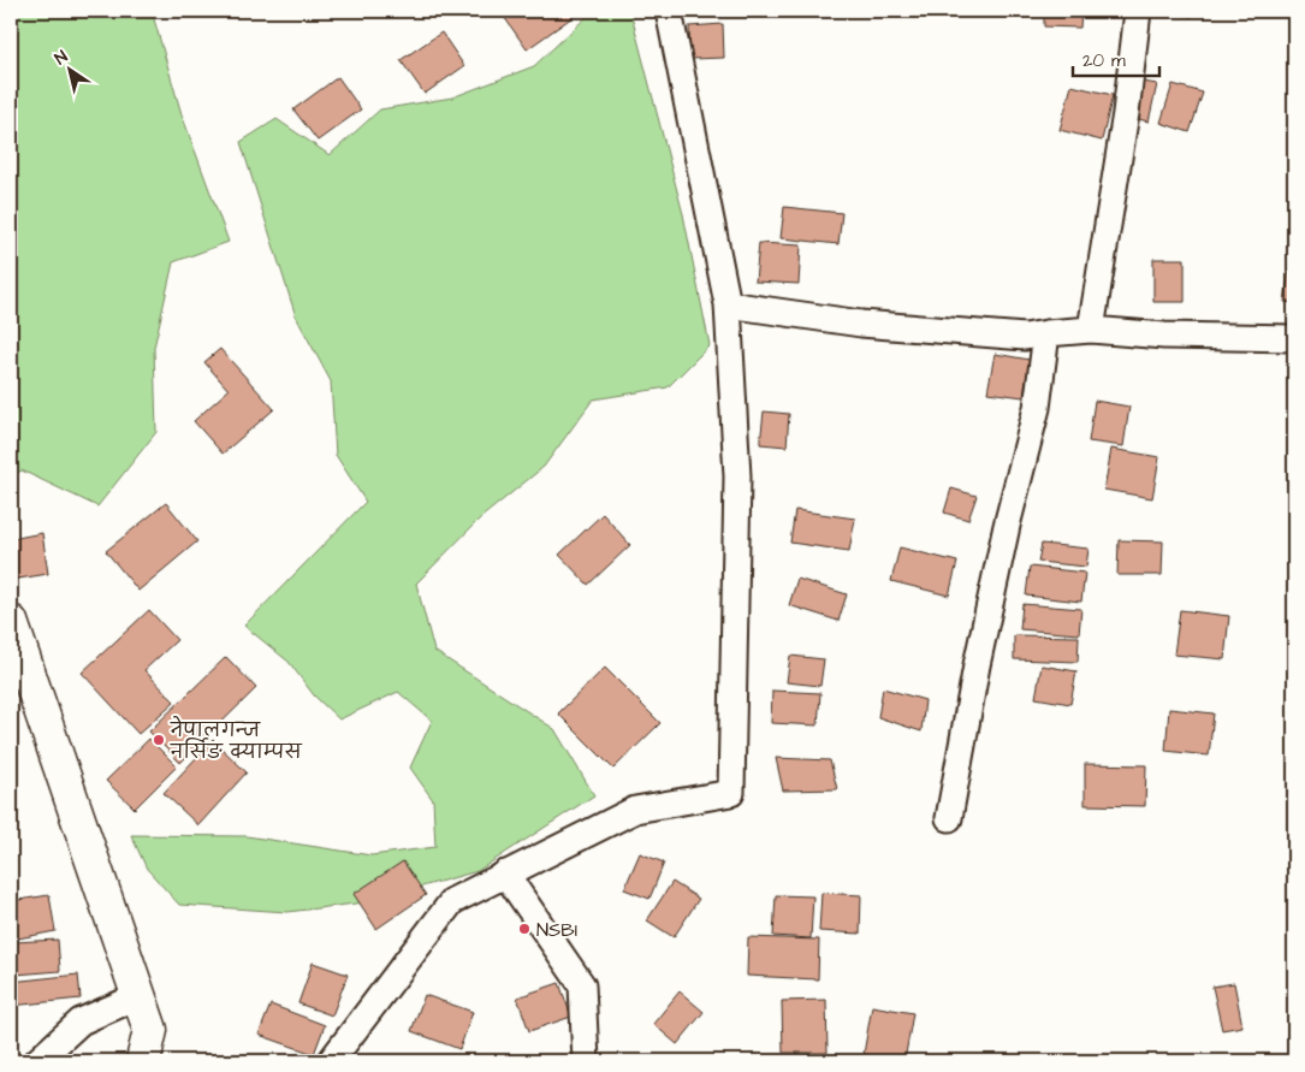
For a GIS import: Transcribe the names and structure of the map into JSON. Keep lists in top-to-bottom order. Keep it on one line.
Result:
{"places":["नेपालगन्ज नर्सिङ क्याम्पस","NSBI"],"scale_bar":"20 m","north":"top left"}
